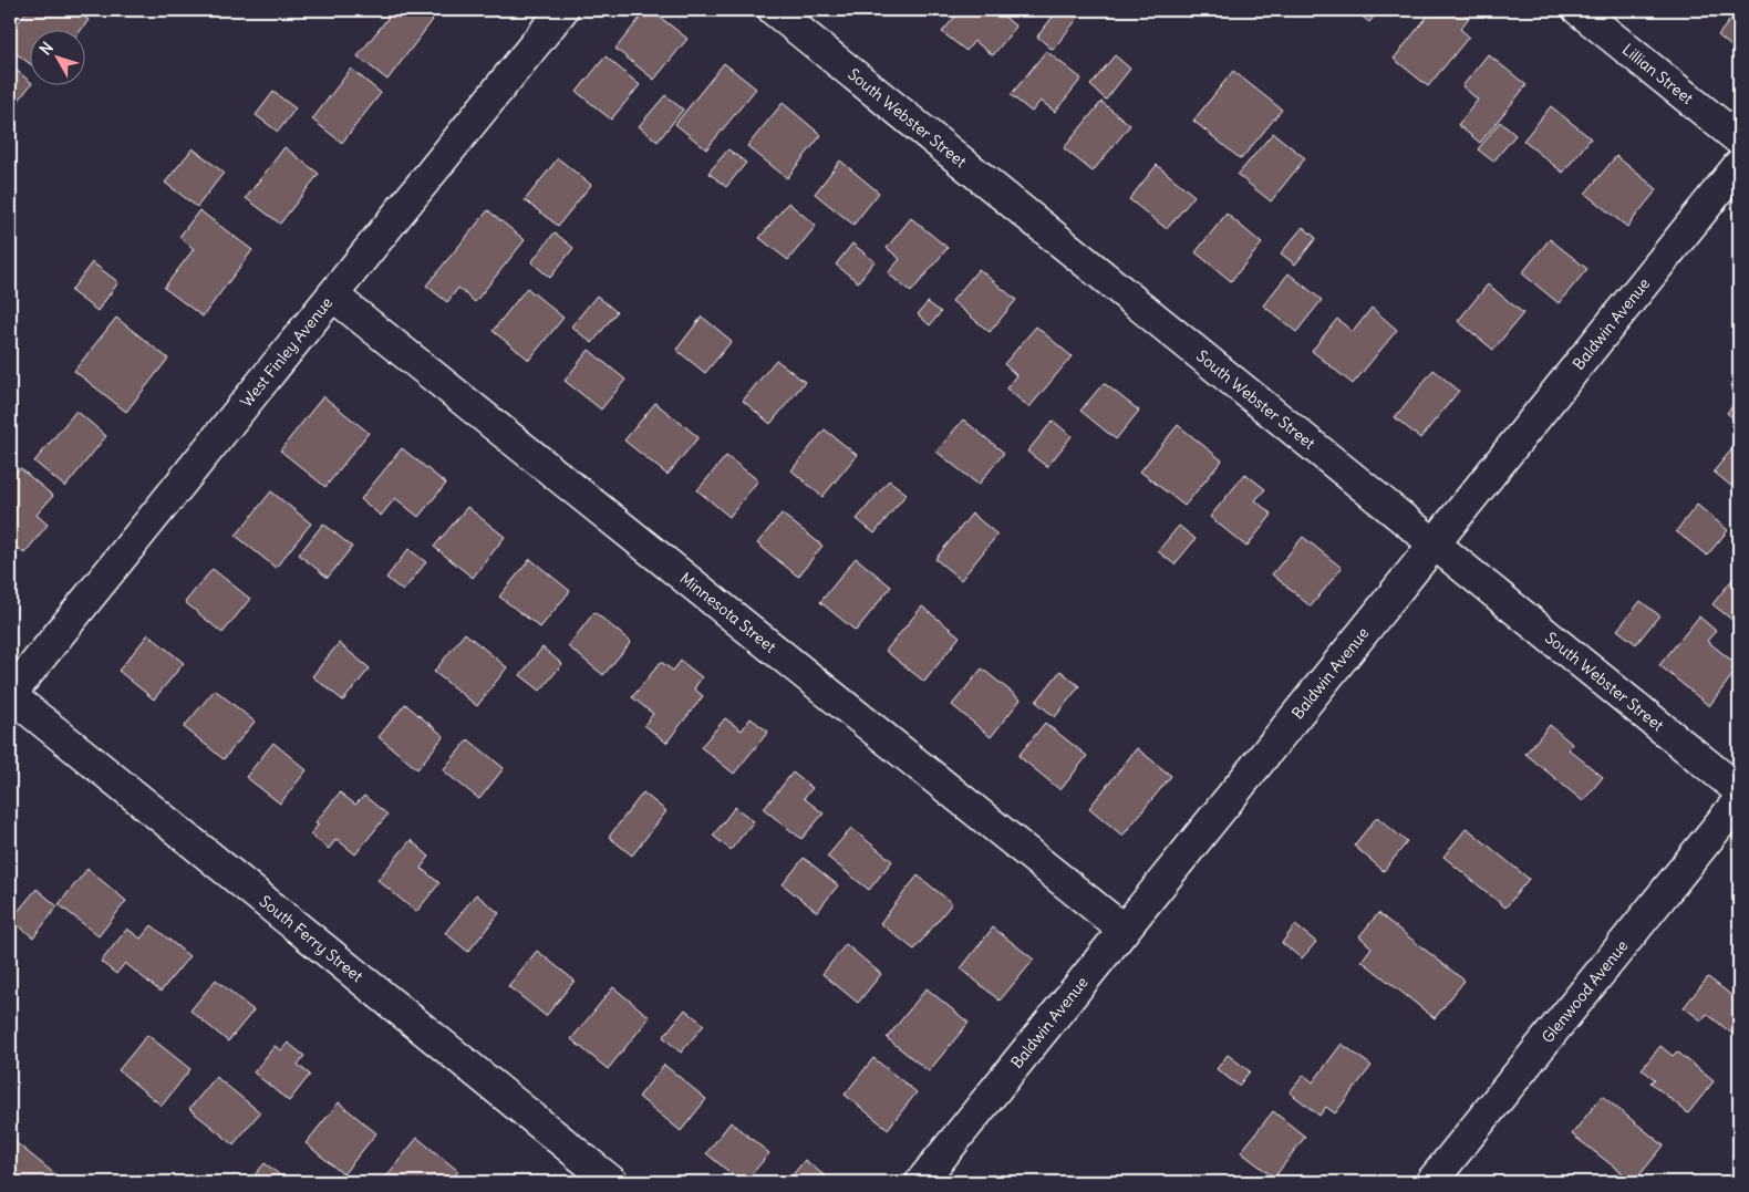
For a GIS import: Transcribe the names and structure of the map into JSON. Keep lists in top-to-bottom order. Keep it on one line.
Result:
{"streets":{"street":["Lillian Street","South Webster Street","Baldwin Avenue","West Finley Avenue","Minnesota Street","South Ferry Street","Glenwood Avenue"]},"crossings":[["South Webster Street","Baldwin Avenue"],["Baldwin Avenue","Minnesota Street"],["West Finley Avenue","Minnesota Street"],["West Finley Avenue","South Ferry Street"]],"north":"top left"}
